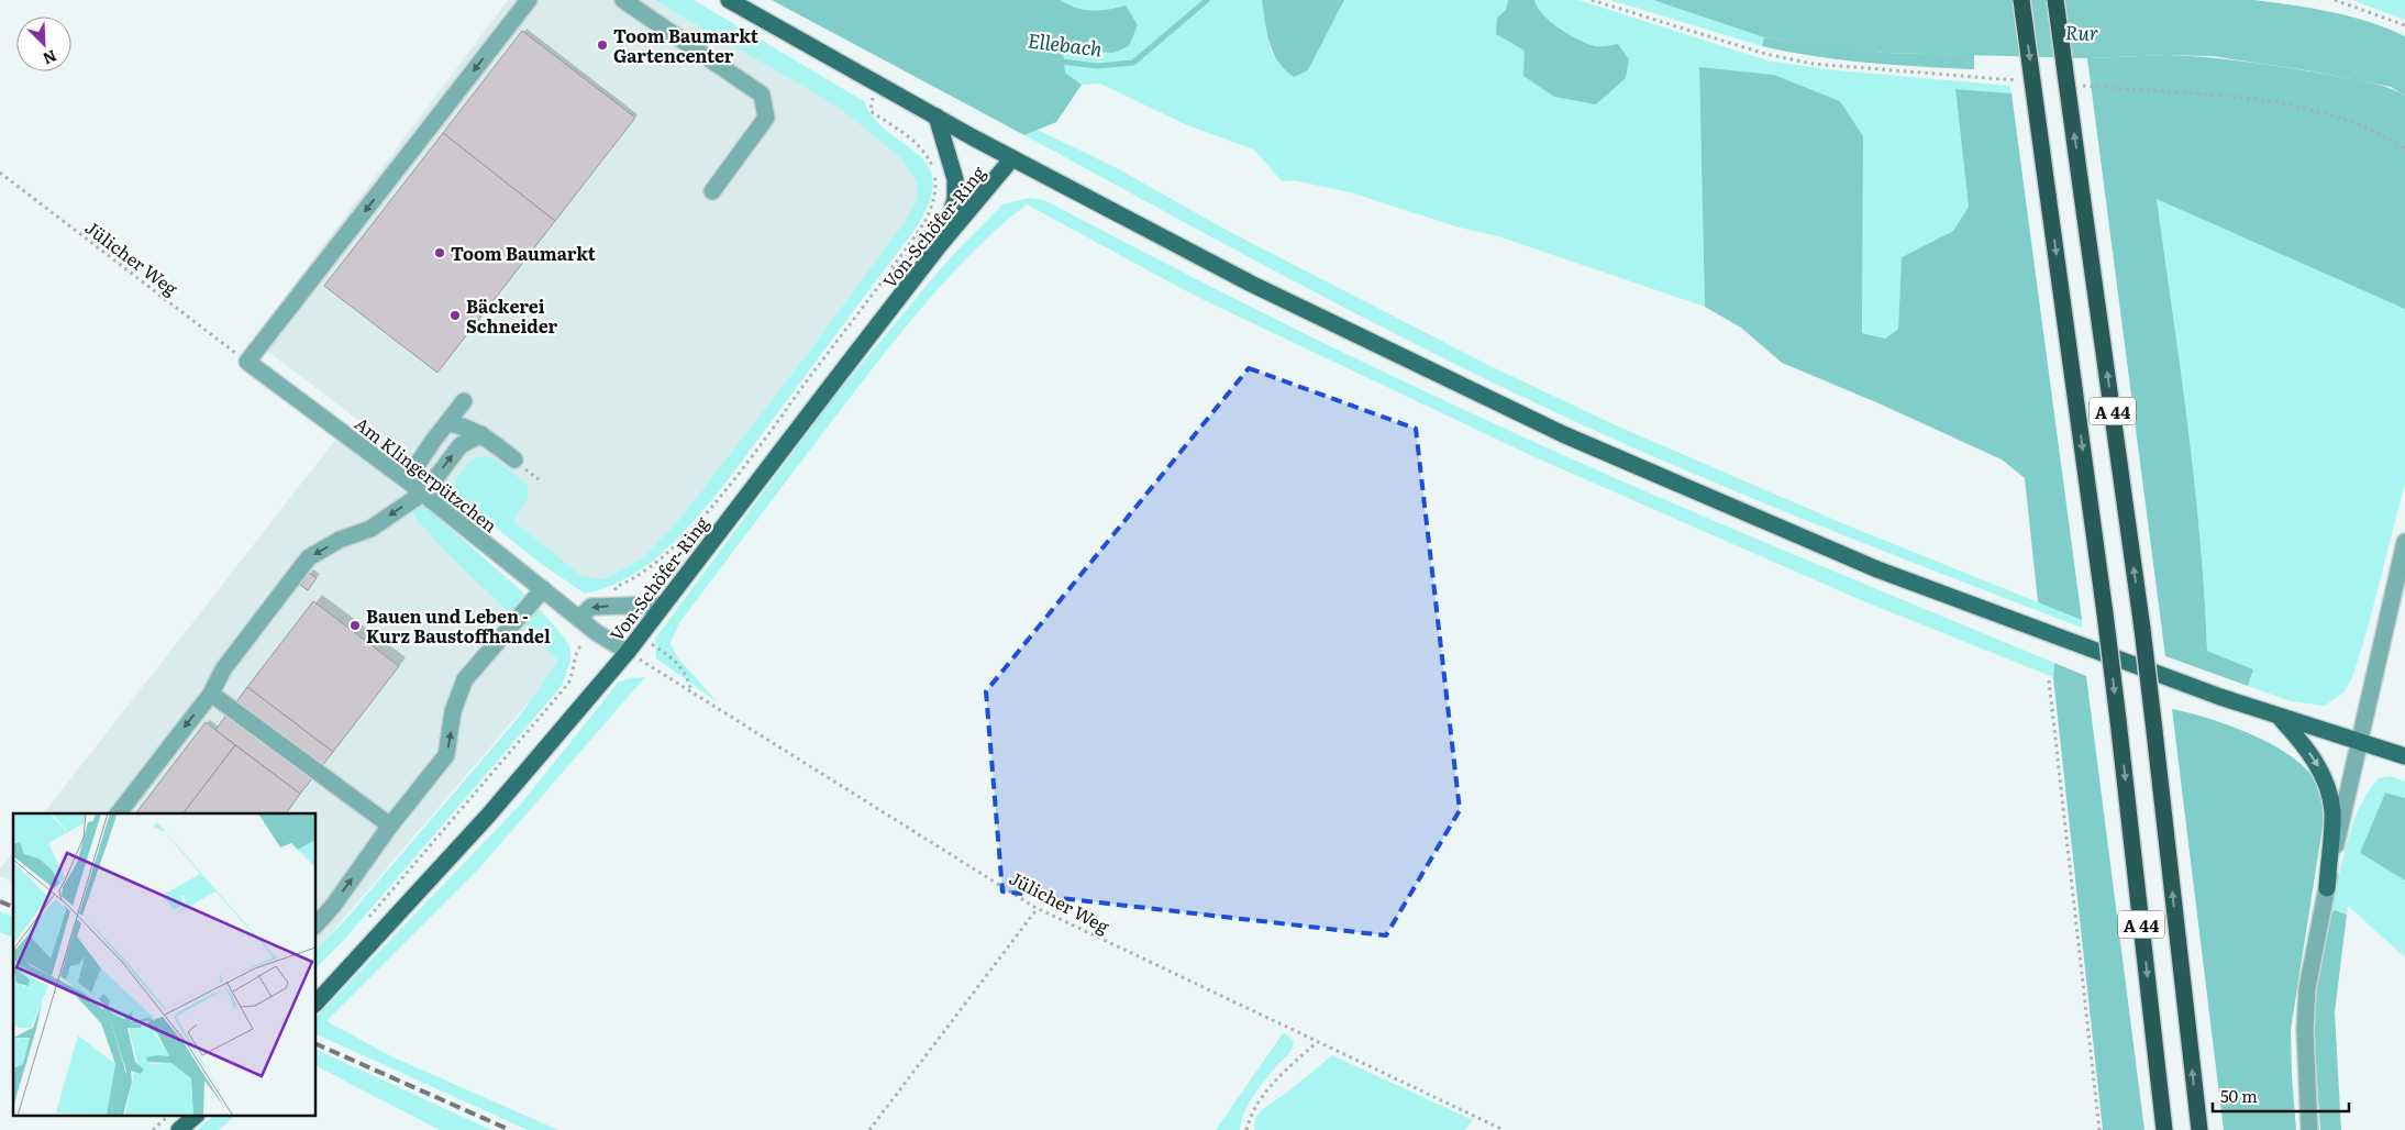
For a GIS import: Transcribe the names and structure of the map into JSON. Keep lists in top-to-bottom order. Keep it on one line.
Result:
{"streets":{"highway":["A 44"],"main road":["Von-Schöfer-Ring"],"street":["Am Klingerpützchen"],"path":["Jülicher Weg"]},"crossings":[["Von-Schöfer-Ring","Jülicher Weg"],["Von-Schöfer-Ring","Am Klingerpützchen"],["Jülicher Weg","Am Klingerpützchen"]],"water":["Rur","Ellebach"],"places":["Toom Baumarkt Gartencenter","Toom Baumarkt","Bäckerei Schneider","Bauen und Leben - Kurz Baustoffhandel"],"scale_bar":"50 m","north":"bottom right"}
